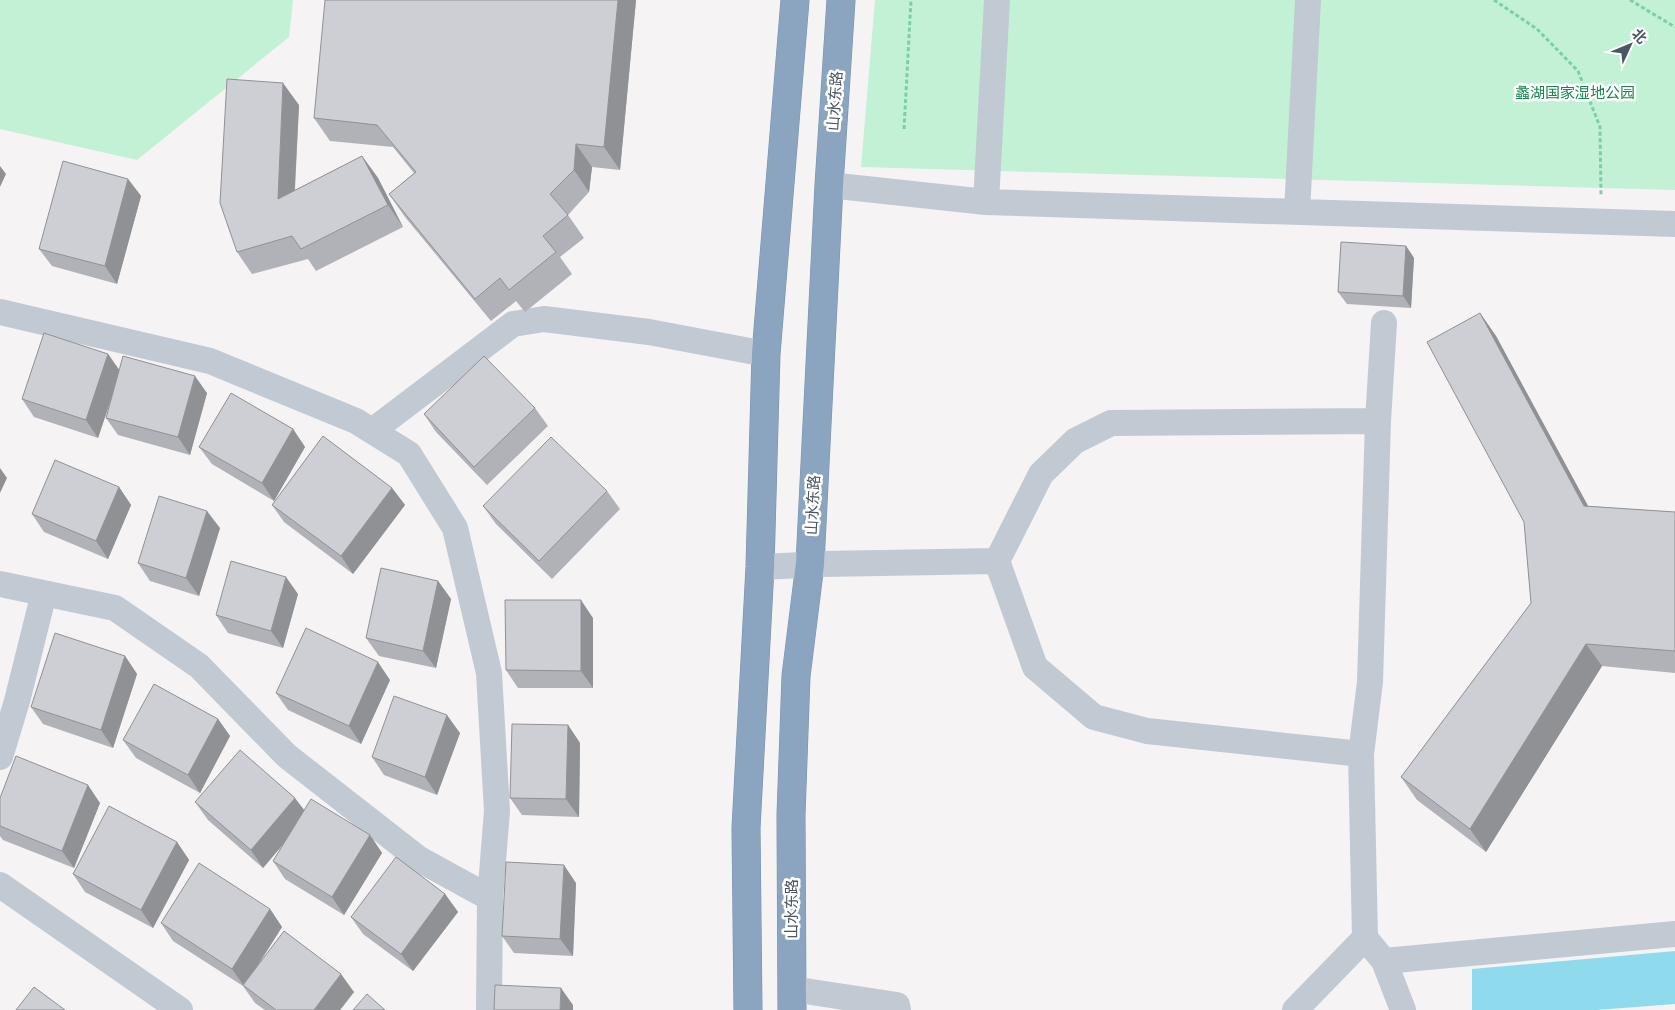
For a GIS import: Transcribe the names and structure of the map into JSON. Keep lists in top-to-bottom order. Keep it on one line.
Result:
{"streets":{"highway":["山水东路"]},"parks":["蠡湖国家湿地公园"],"north":"top right"}
